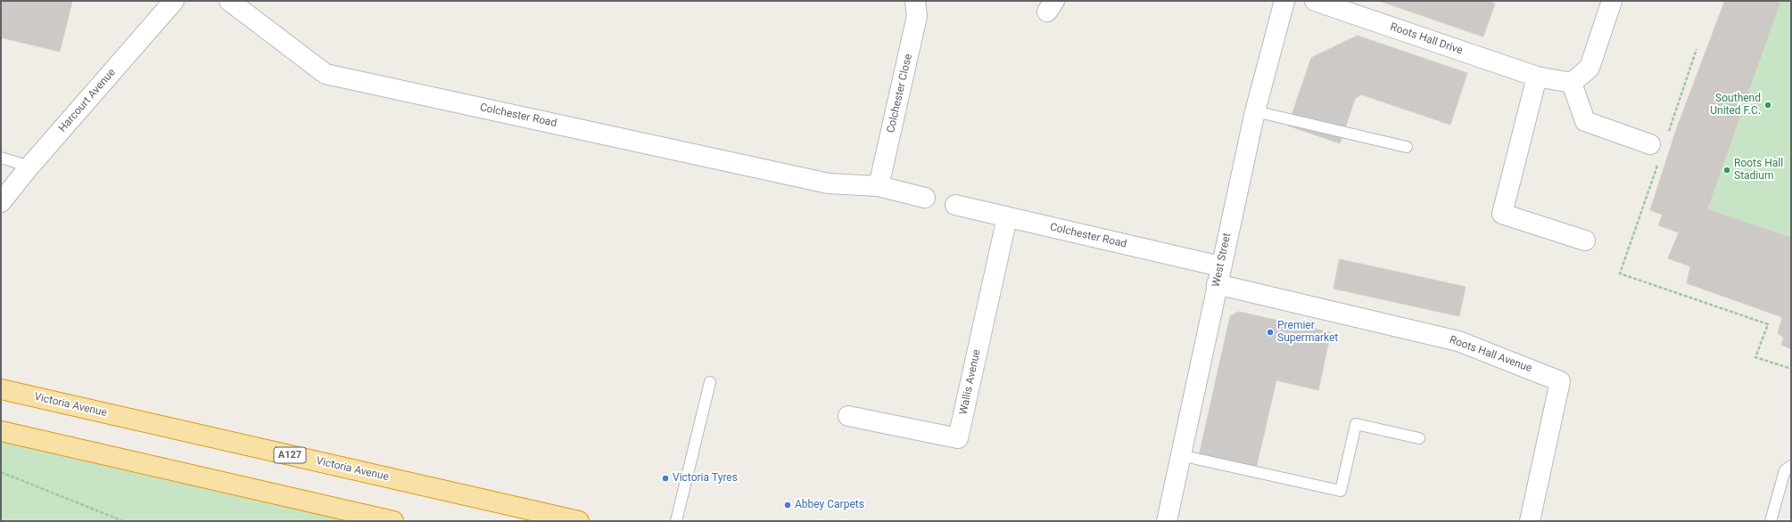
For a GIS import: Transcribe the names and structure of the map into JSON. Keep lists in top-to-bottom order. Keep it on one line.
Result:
{"streets":{"highway":["Victoria Avenue","A127"],"street":["Roots Hall Drive","Colchester Close","Harcourt Avenue","Colchester Road","West Street","Roots Hall Avenue","Wallis Avenue"]},"crossings":[["Colchester Close","Colchester Road"],["Colchester Road","West Street"],["Colchester Road","Roots Hall Avenue"],["Colchester Road","Wallis Avenue"],["West Street","Roots Hall Avenue"]],"places":["Southend United F.C.","Roots Hall Stadium","Premier Supermarket","Victoria Tyres","Abbey Carpets"]}
